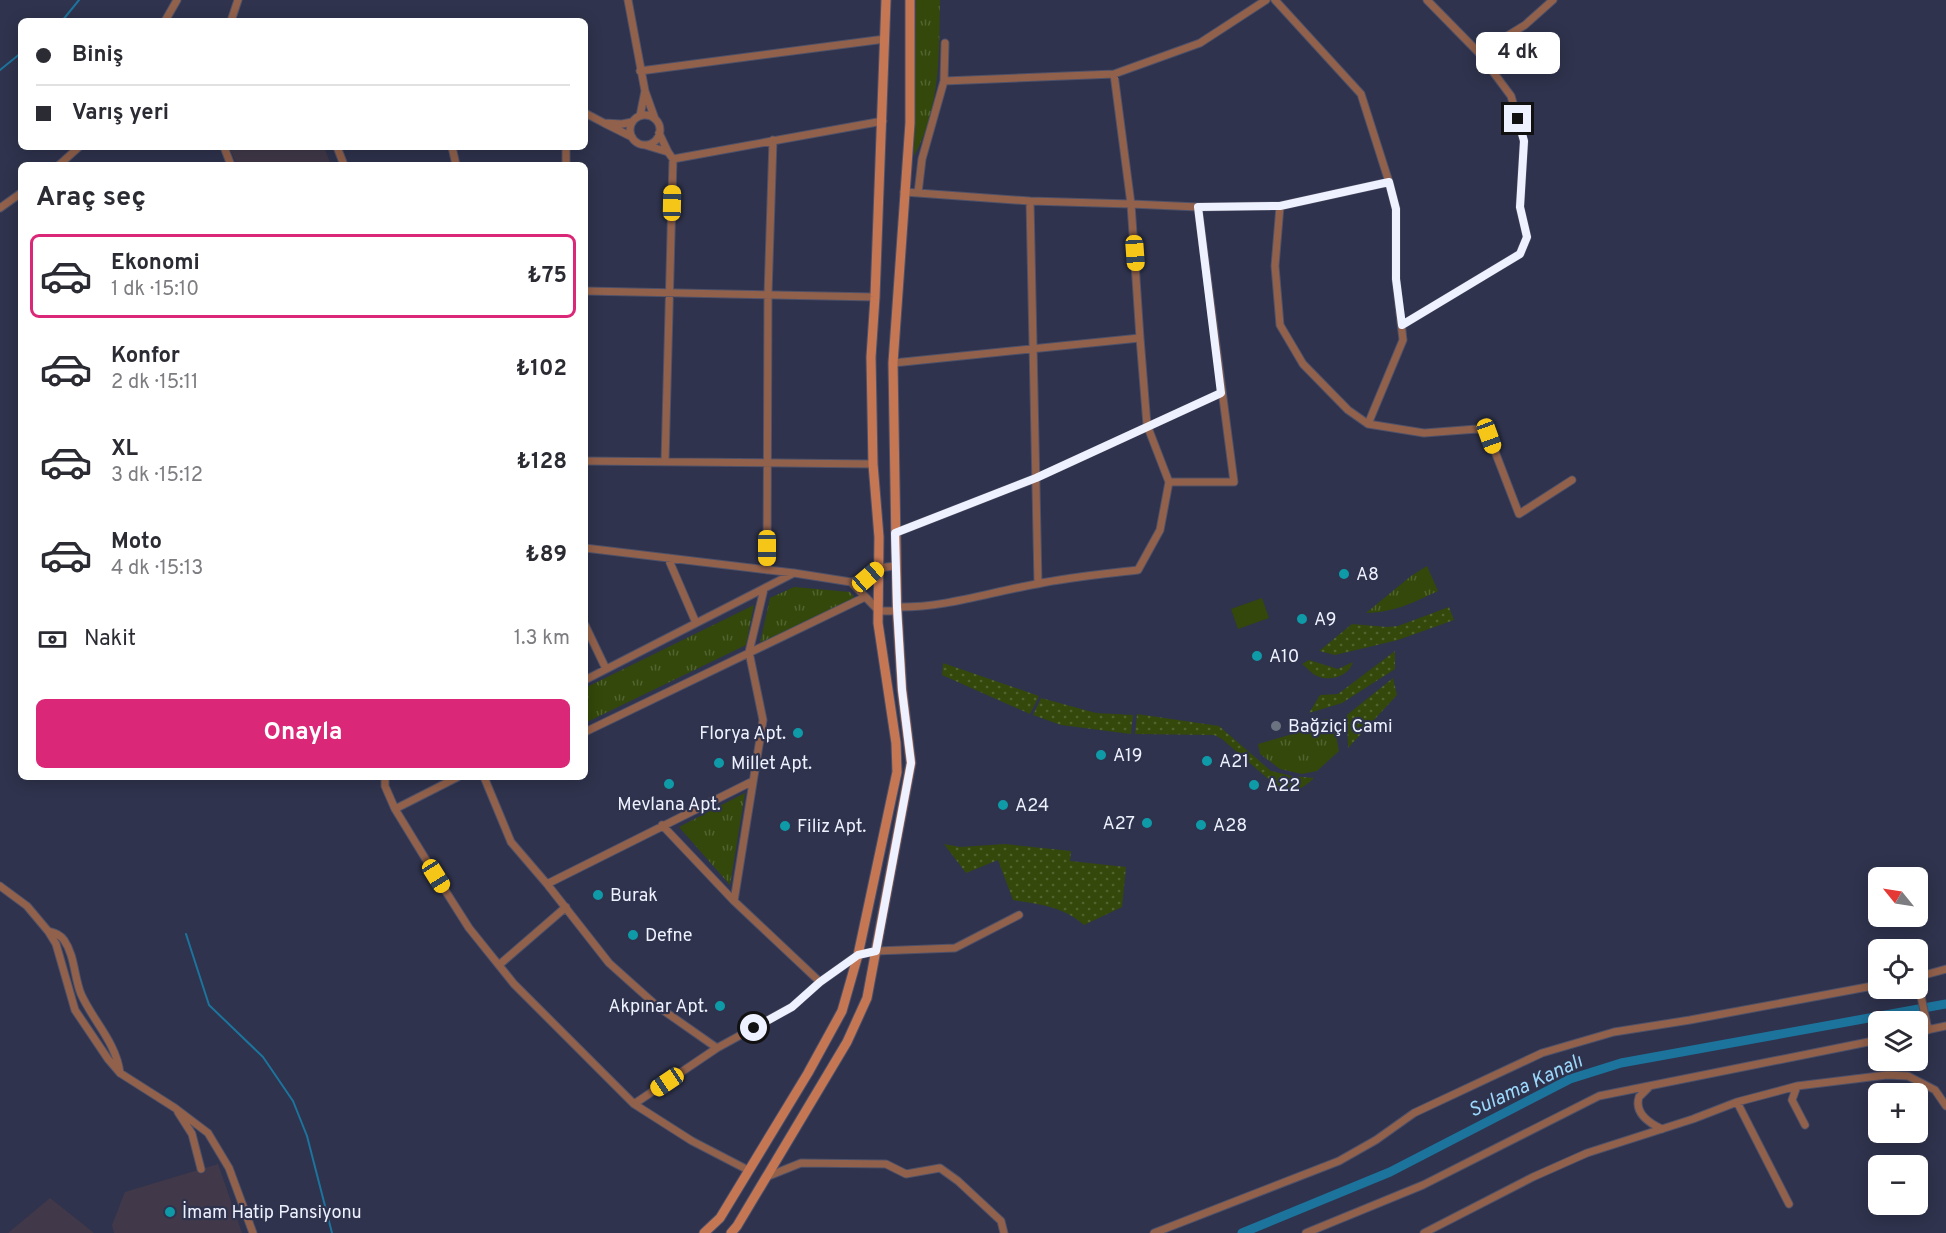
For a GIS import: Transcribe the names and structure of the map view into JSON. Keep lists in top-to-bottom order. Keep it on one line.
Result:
{"water":["Sulama Kanalı"],"places":["A8","A9","A10","Bağziçi Cami","Florya Apt.","A19","A21","Millet Apt.","Mevlana Apt.","A22","A24","A27","A28","Filiz Apt.","Burak","Defne","Akpınar Apt.","İmam Hatip Pansiyonu"],"north":"top left","page":{"banner":["Biniş","Varış yeri"],"bubble":"4 dk","heading":"Araç seç","list":[{"name":"Ekonomi","note":"1 dk · 15:10","value":"₺75"},{"name":"Konfor","note":"2 dk · 15:11","value":"₺102"},{"name":"XL","note":"3 dk · 15:12","value":"₺128"},{"name":"Moto","note":"4 dk · 15:13","value":"₺89"}],"pay":["Nakit","1.3 km"],"buttons":"Onayla","map_buttons":["+","−"]}}
